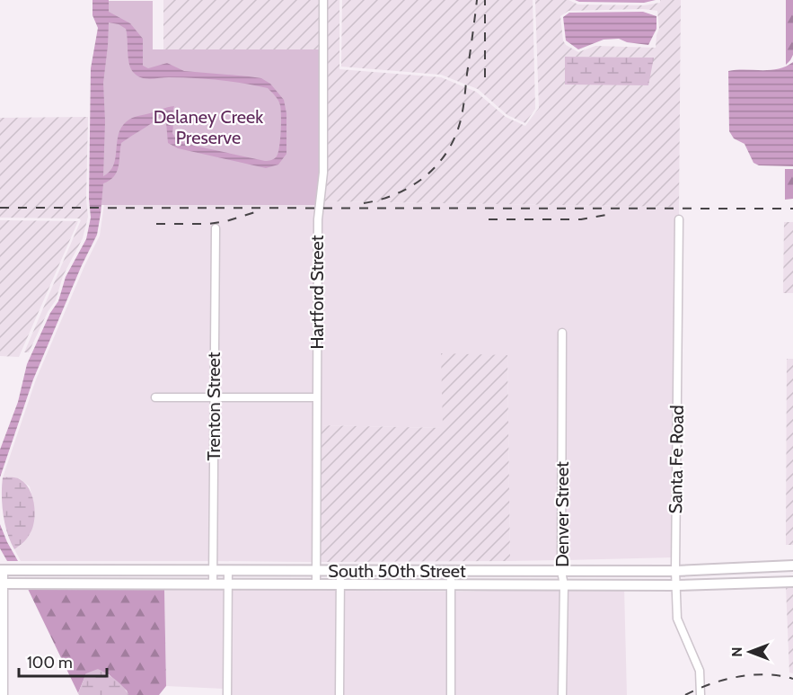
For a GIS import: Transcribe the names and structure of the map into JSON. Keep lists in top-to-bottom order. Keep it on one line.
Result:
{"streets":{"main road":["South 50th Street"],"street":["Hartford Street","Trenton Street","Santa Fe Road","Denver Street"]},"crossings":[["Hartford Street","South 50th Street"],["Trenton Street","South 50th Street"],["Santa Fe Road","South 50th Street"],["Denver Street","South 50th Street"]],"parks":["Delaney Creek Preserve"],"scale_bar":"100 m","north":"left"}
